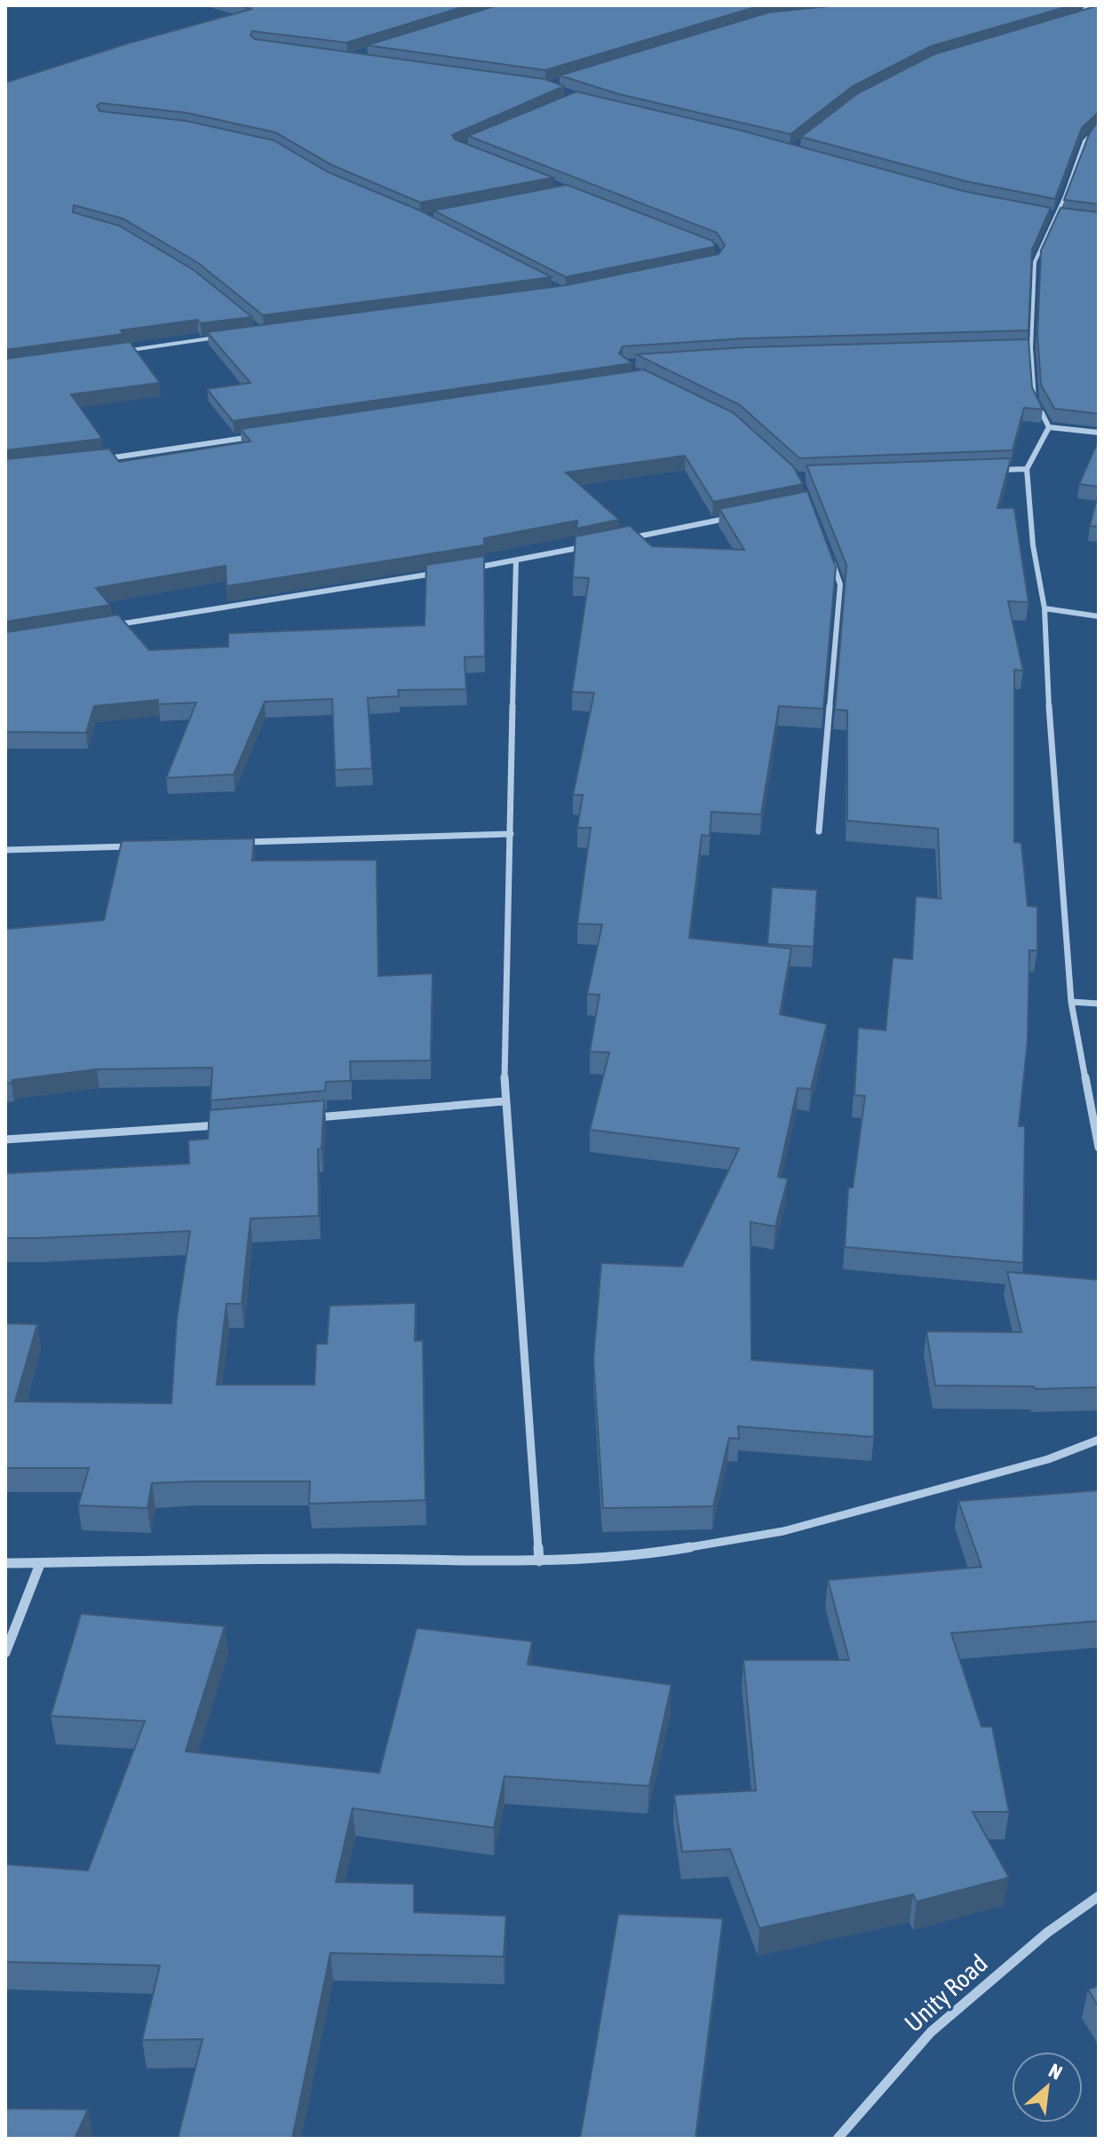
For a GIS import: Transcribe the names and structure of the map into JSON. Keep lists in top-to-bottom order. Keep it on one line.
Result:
{"streets":{"street":["Unity Road"]},"north":"top right"}
